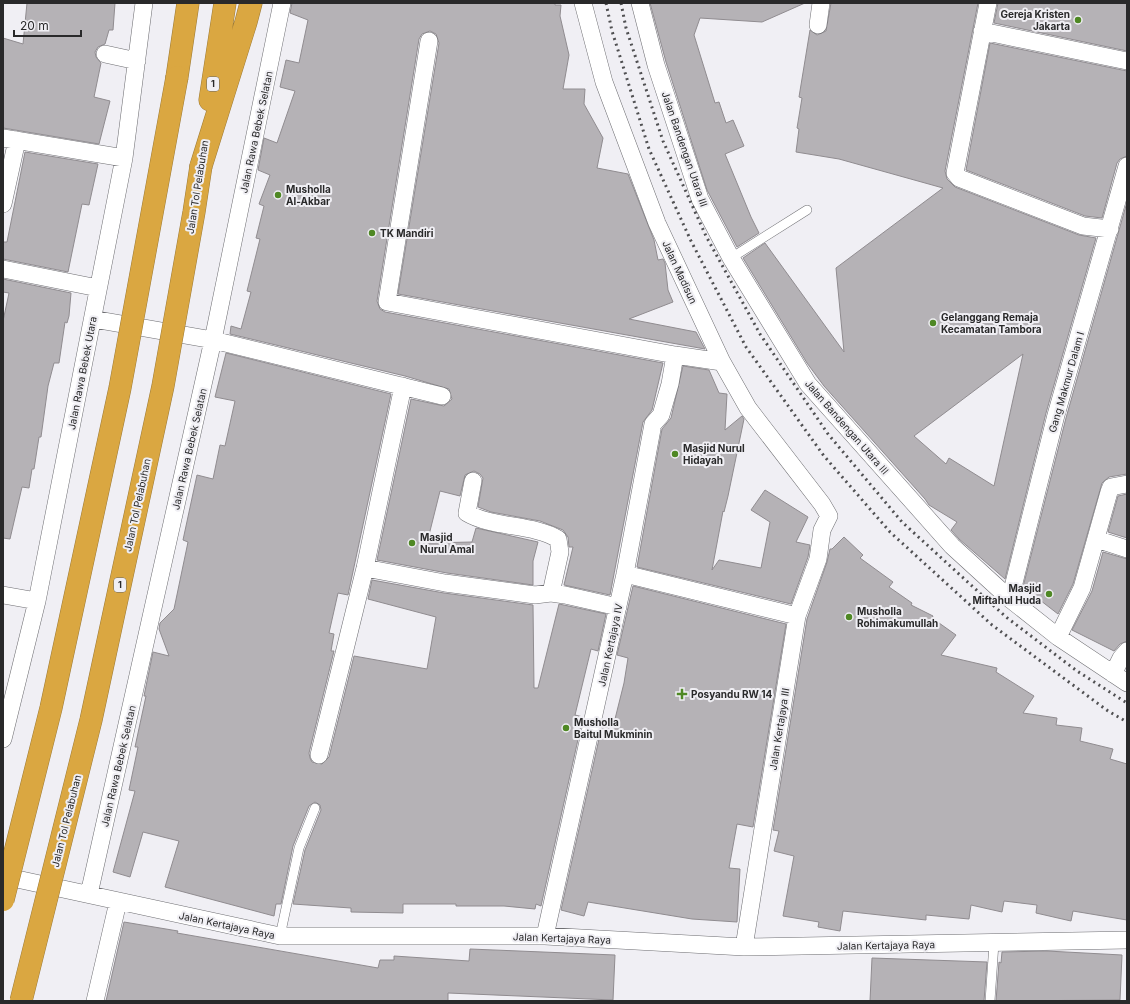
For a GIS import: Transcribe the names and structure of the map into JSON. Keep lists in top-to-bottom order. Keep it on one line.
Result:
{"streets":{"highway":["1","Jalan Tol Pelabuhan"],"street":["Jalan Rawa Bebek Selatan","Jalan Bandengan Utara III","Jalan Madisun","Jalan Rawa Bebek Utara","Gang Makmur Dalam I","Jalan Kertajaya IV","Jalan Kertajaya III","Jalan Kertajaya Raya"]},"crossings":[["Jalan Rawa Bebek Selatan","Jalan Kertajaya Raya"],["Jalan Bandengan Utara III","Gang Makmur Dalam I"],["Jalan Madisun","Jalan Kertajaya III"],["Jalan Kertajaya IV","Jalan Kertajaya Raya"],["Jalan Kertajaya III","Jalan Kertajaya Raya"]],"places":{"other":["Gereja Kristen Jakarta","Musholla Al-Akbar","TK Mandiri","Gelanggang Remaja Kecamatan Tambora","Masjid Nurul Hidayah","Masjid Nurul Amal","Masjid Miftahul Huda","Musholla Rohimakumullah","Musholla Baitul Mukminin"],"health":["Posyandu RW 14"]},"scale_bar":"20 m"}
